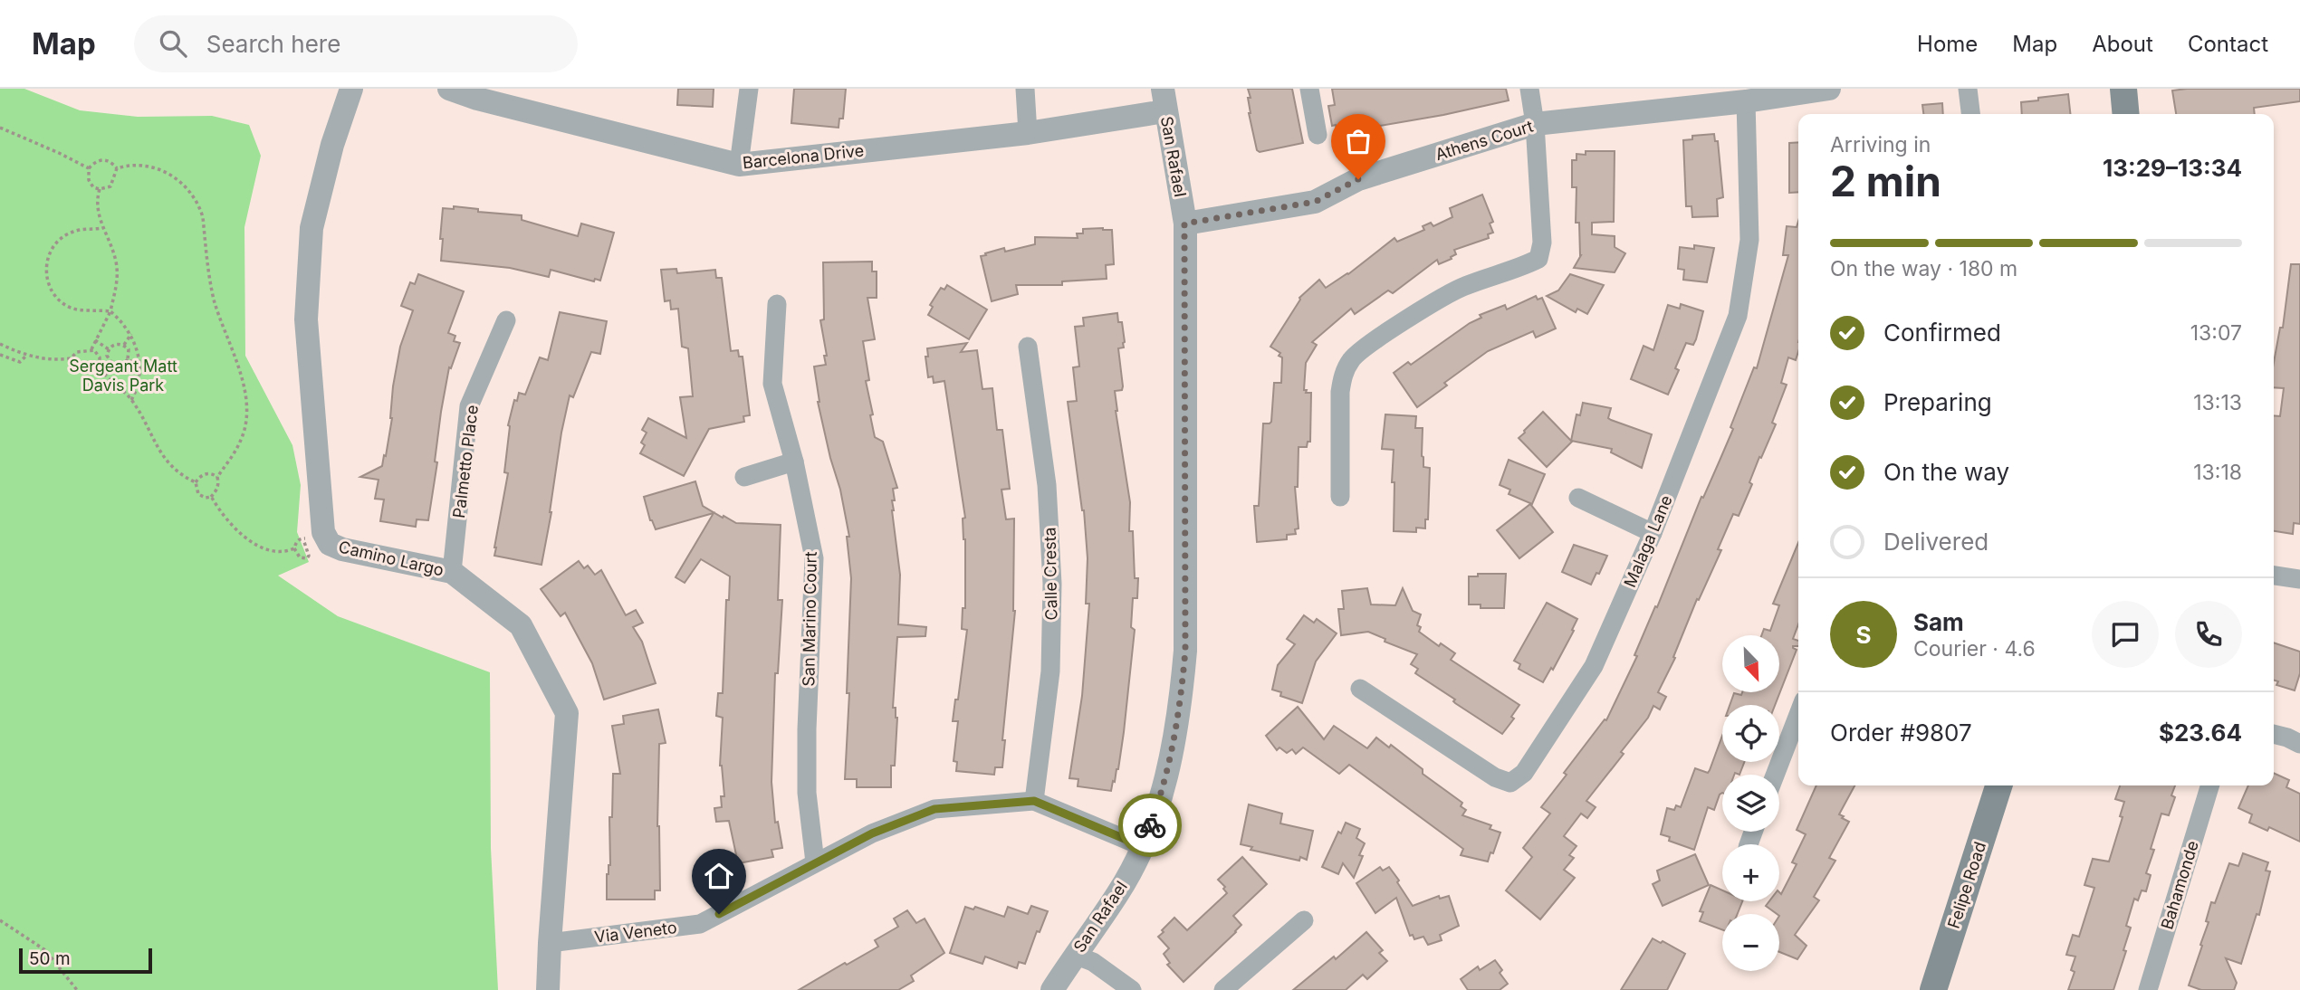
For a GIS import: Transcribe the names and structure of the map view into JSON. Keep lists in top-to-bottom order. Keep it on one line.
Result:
{"streets":{"main road":["Felipe Road"],"street":["Athens Court","Barcelona Drive","San Rafael","Palmetto Place","Malaga Lane","Camino Largo","Calle Cresta","San Marino Court","Bahamonde","Via Veneto"]},"crossings":[["Athens Court","San Rafael"],["Athens Court","Malaga Lane"],["Barcelona Drive","San Rafael"],["San Rafael","Via Veneto"],["Palmetto Place","Camino Largo"],["Camino Largo","Via Veneto"],["Calle Cresta","Via Veneto"],["San Marino Court","Via Veneto"]],"parks":["Sergeant Matt Davis Park"],"scale_bar":"50 m","north":"bottom right","page":{"header":"Map","search":"Search here","nav":["Home","Map","About","Contact"],"heading":["2 min","Arriving in","13:29–13:34"],"panel":["Sam","Courier · 4.6","Order #9807","$23.64"],"bar":"On the way · 180 m","list":[["Confirmed","13:07"],["Preparing","13:13"],["On the way","13:18"],"Delivered"],"round":"S","map_buttons":["+","−"],"scale":"50 m"}}
